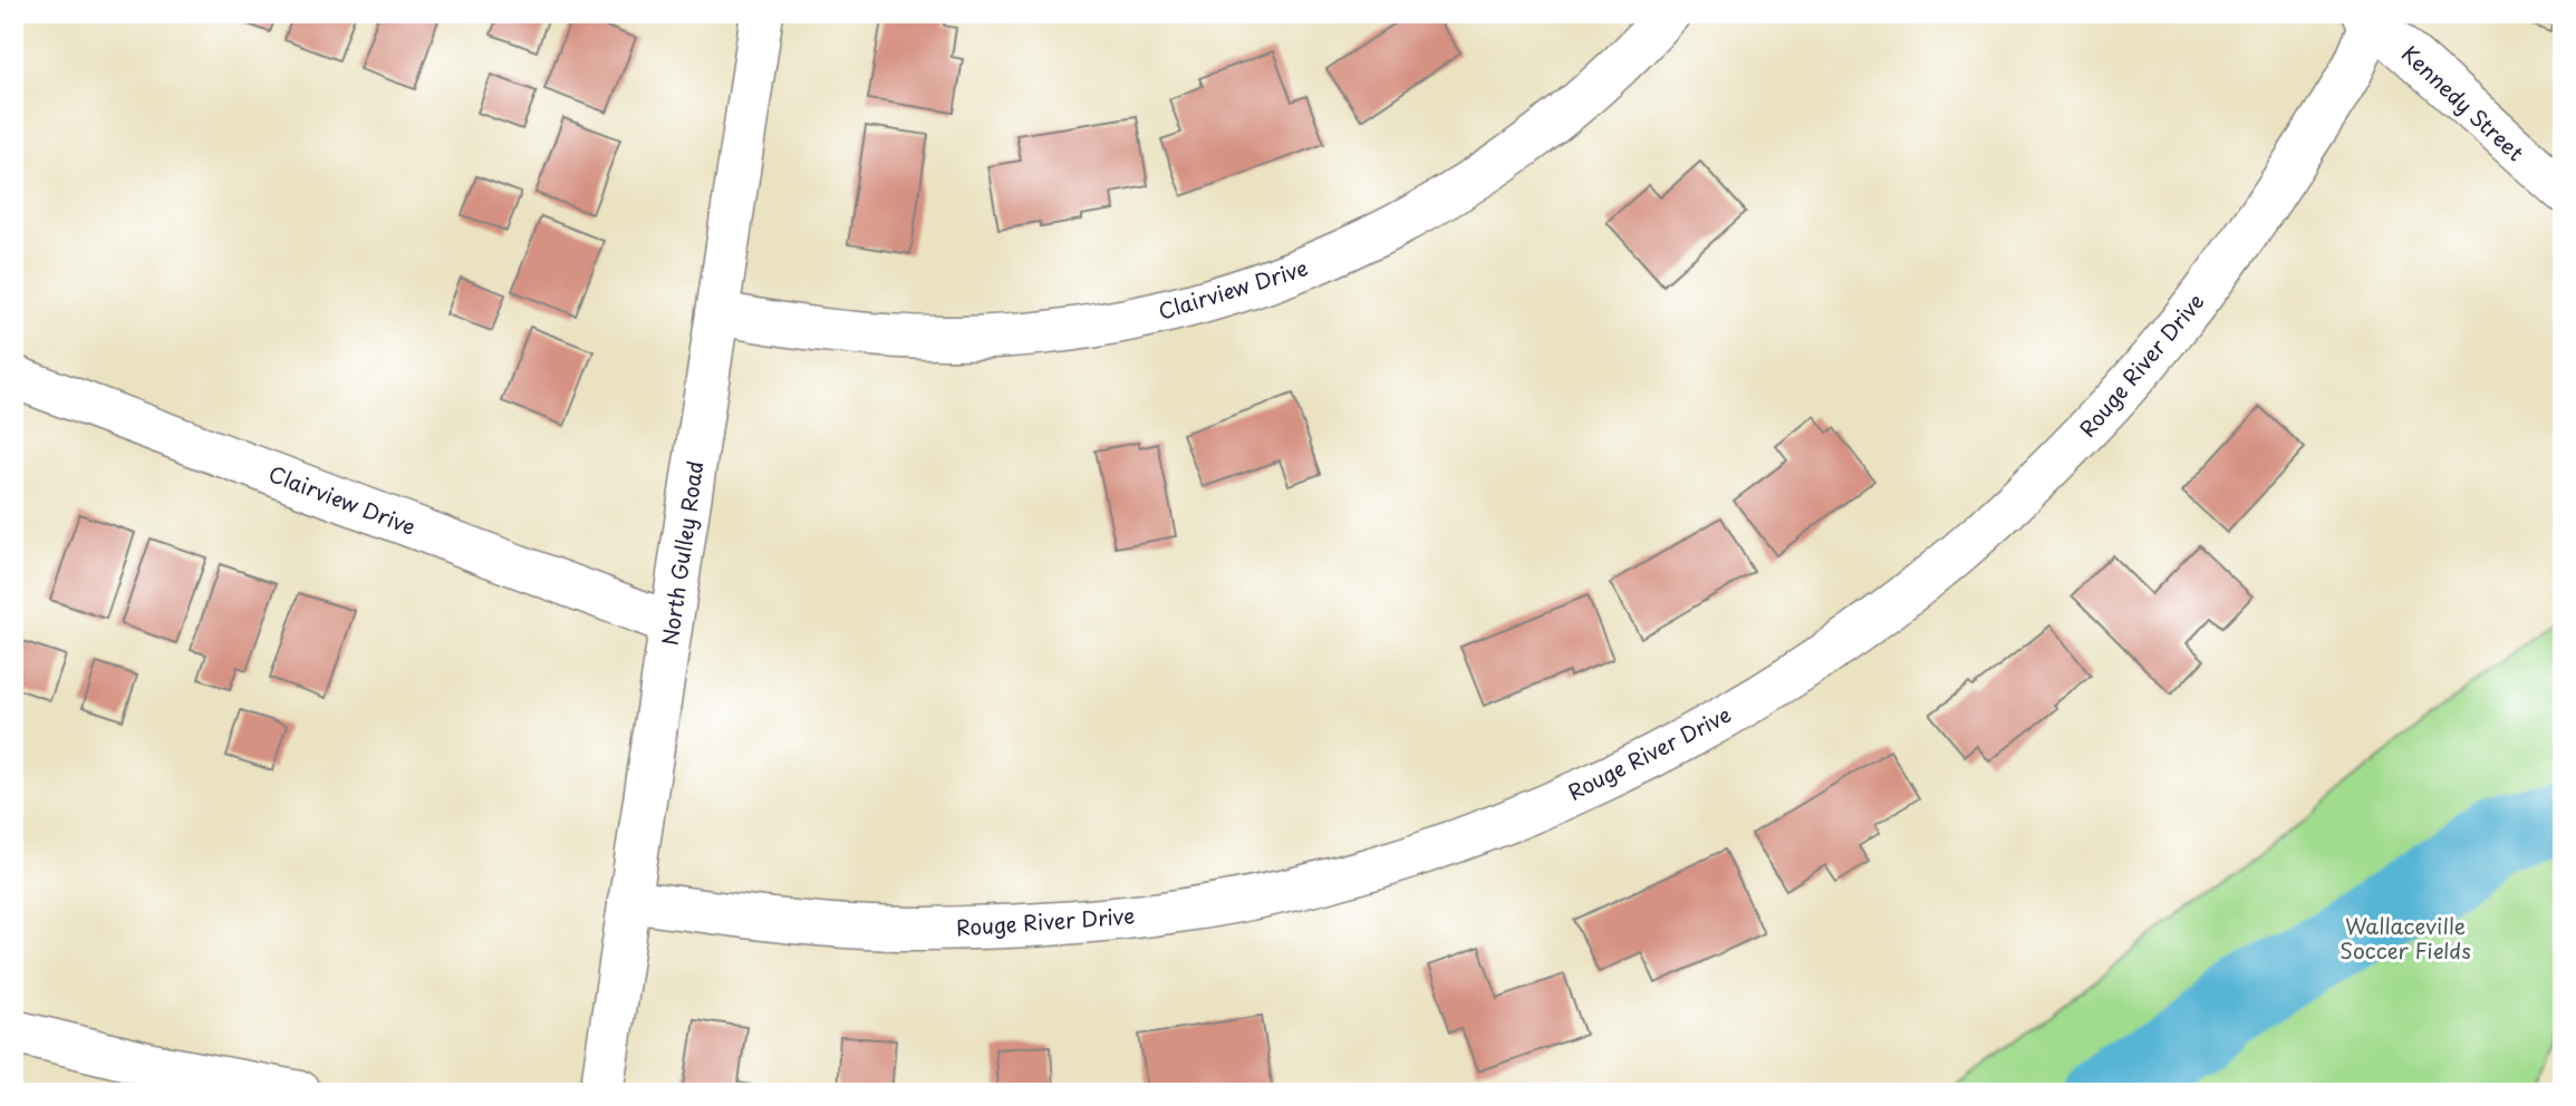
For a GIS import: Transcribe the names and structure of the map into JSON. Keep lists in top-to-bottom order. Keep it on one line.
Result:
{"streets":{"street":["Kennedy Street","Clairview Drive","Rouge River Drive","North Gulley Road"]},"crossings":[["Kennedy Street","Rouge River Drive"],["Clairview Drive","North Gulley Road"],["Rouge River Drive","North Gulley Road"]],"parks":["Wallaceville Soccer Fields"]}
